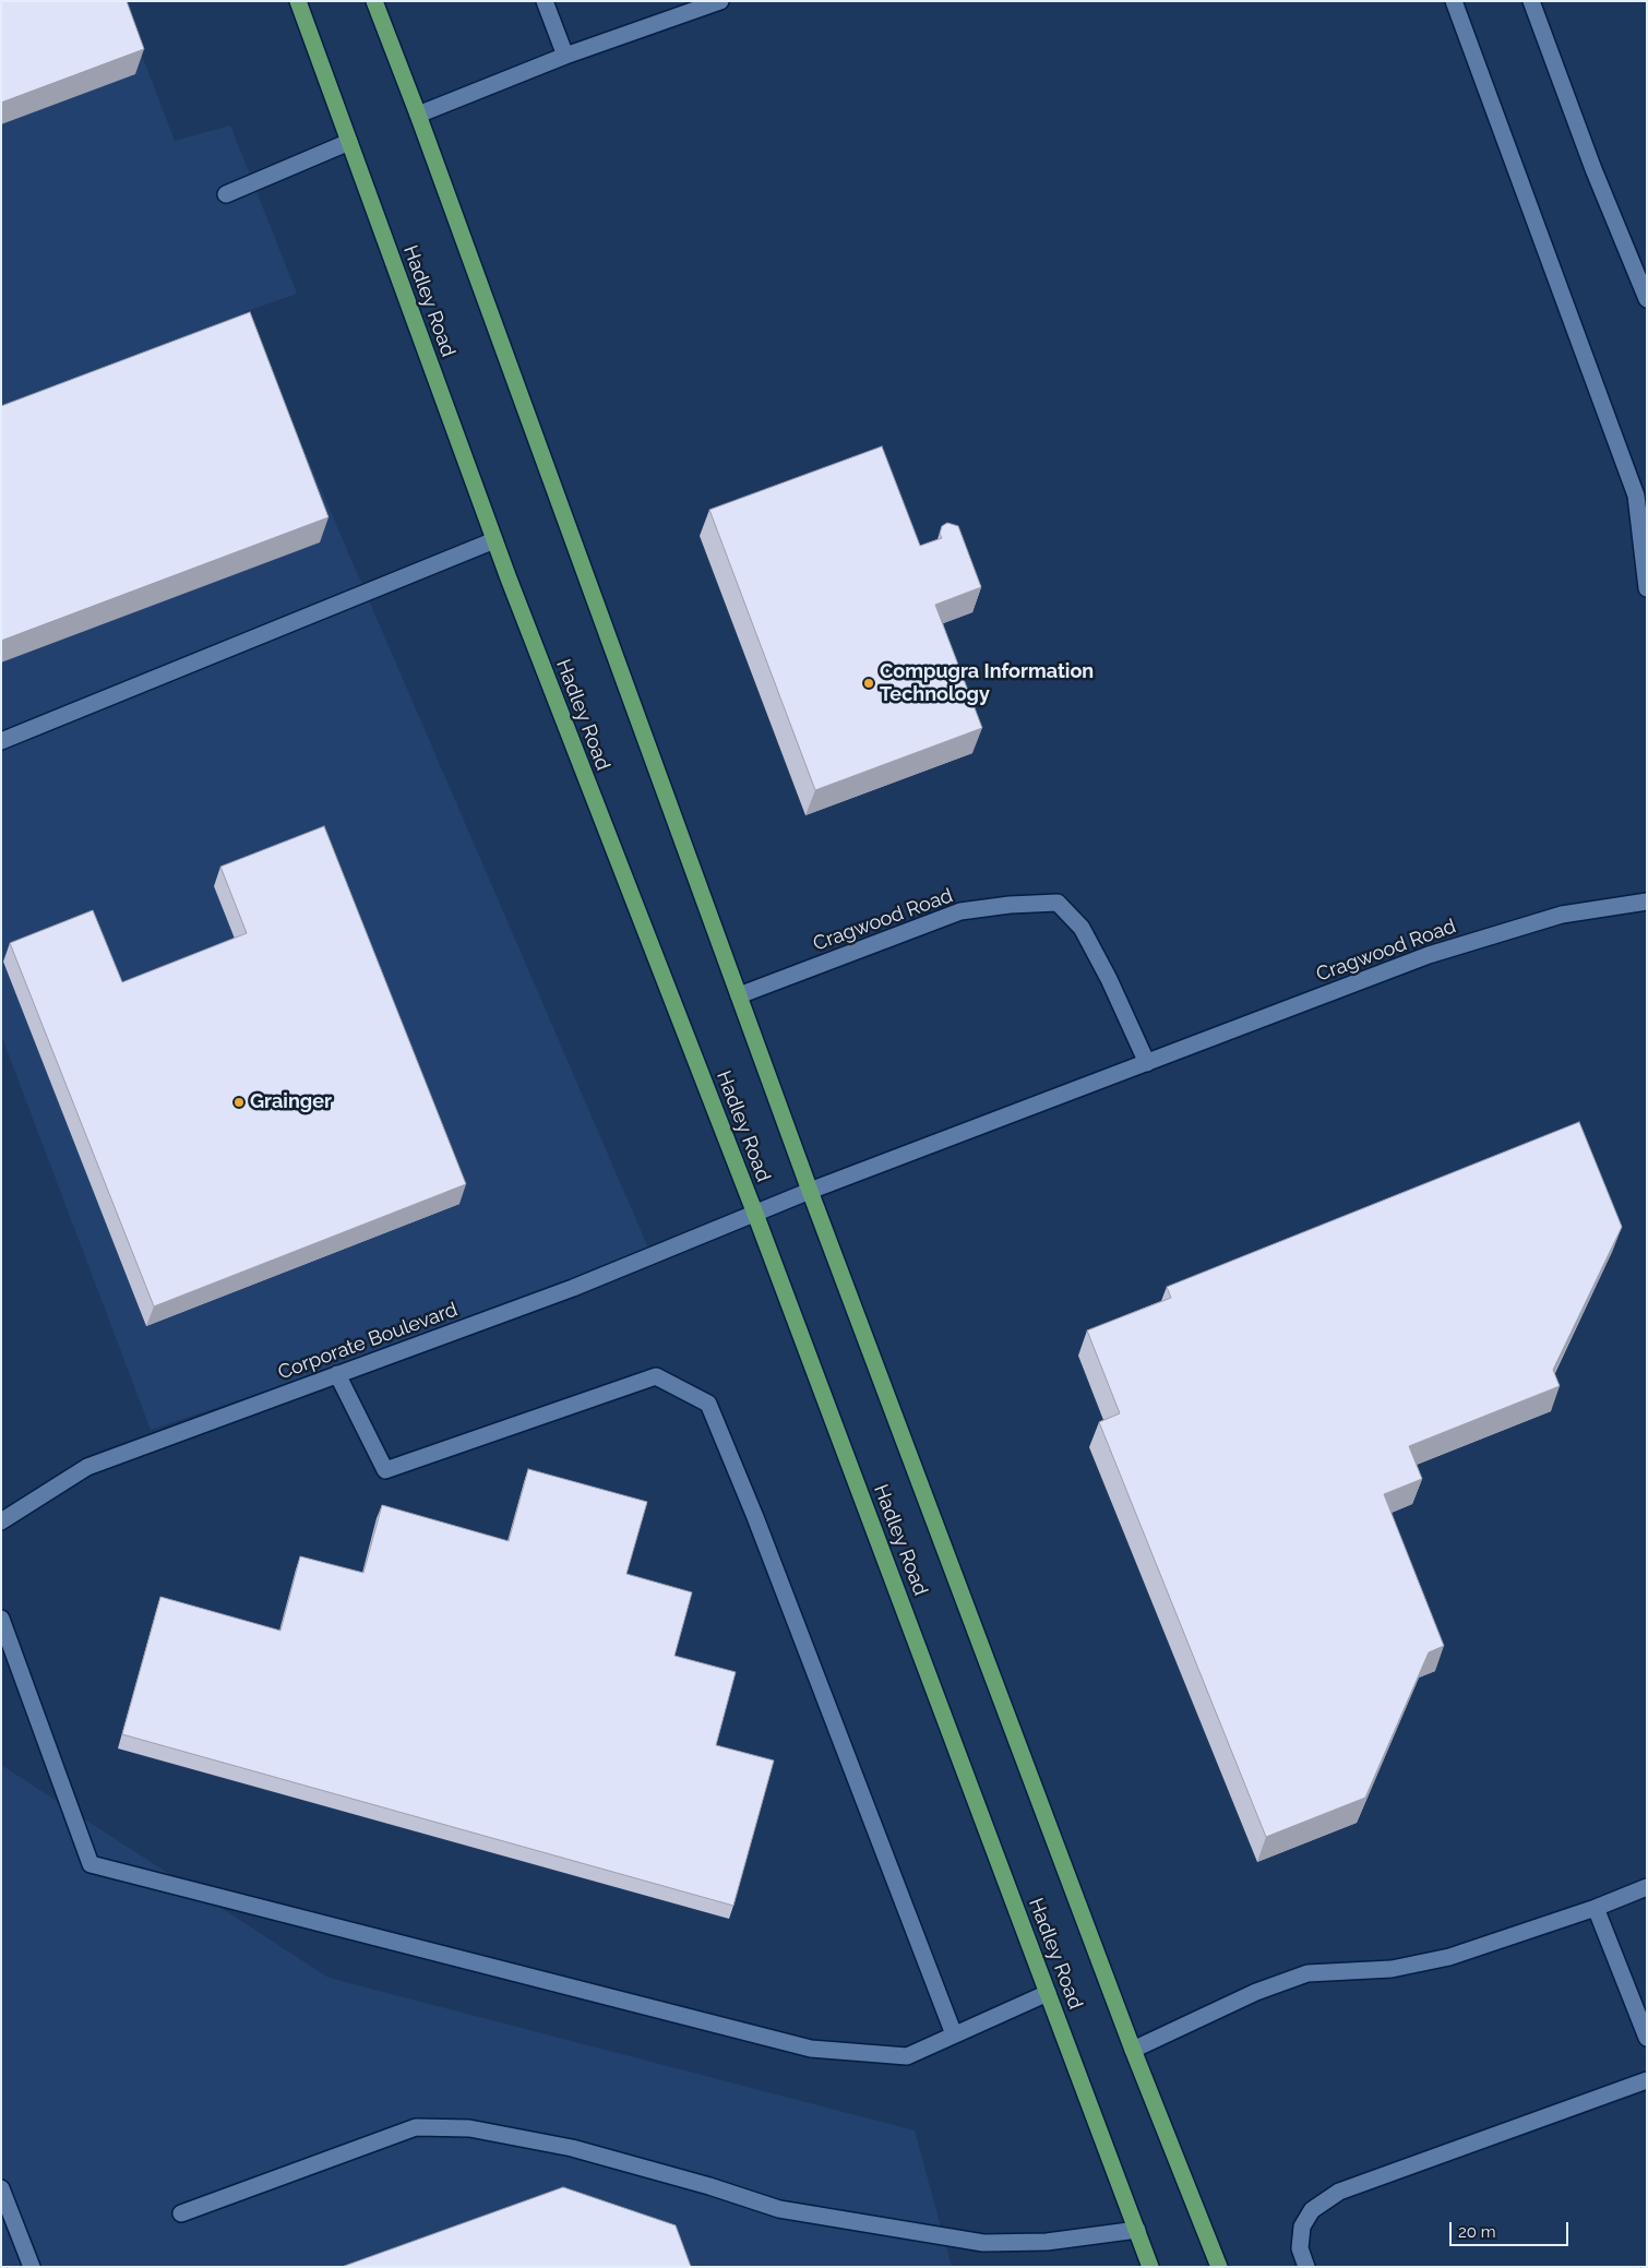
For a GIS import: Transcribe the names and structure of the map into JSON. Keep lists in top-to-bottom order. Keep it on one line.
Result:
{"streets":{"main road":["Hadley Road"],"street":["Cragwood Road","Corporate Boulevard"]},"crossings":[["Hadley Road","Cragwood Road"],["Hadley Road","Corporate Boulevard"],["Cragwood Road","Corporate Boulevard"]],"places":["Compugra Information Technology","Grainger"],"scale_bar":"20 m"}
